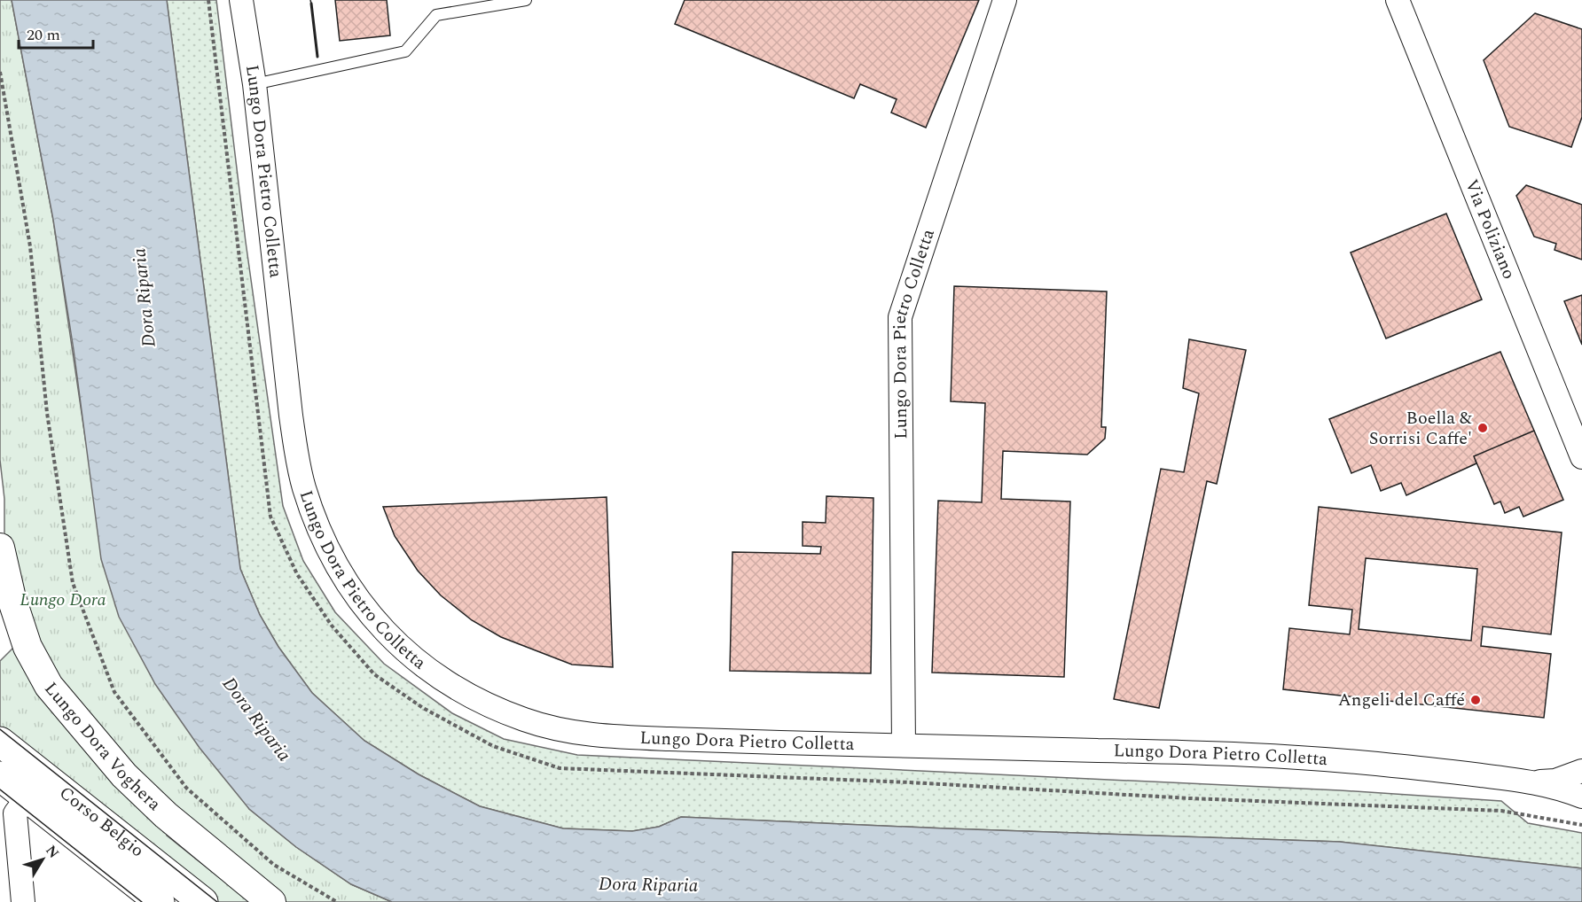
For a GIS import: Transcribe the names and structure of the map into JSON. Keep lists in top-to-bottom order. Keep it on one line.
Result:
{"streets":{"main road":["Corso Belgio"],"street":["Lungo Dora Pietro Colletta","Via Poliziano","Lungo Dora Voghera"]},"water":["Dora Riparia"],"parks":["Lungo Dora"],"places":["Boella & Sorrisi Caffe'","Angeli del Caffé"],"scale_bar":"20 m","north":"top right"}
